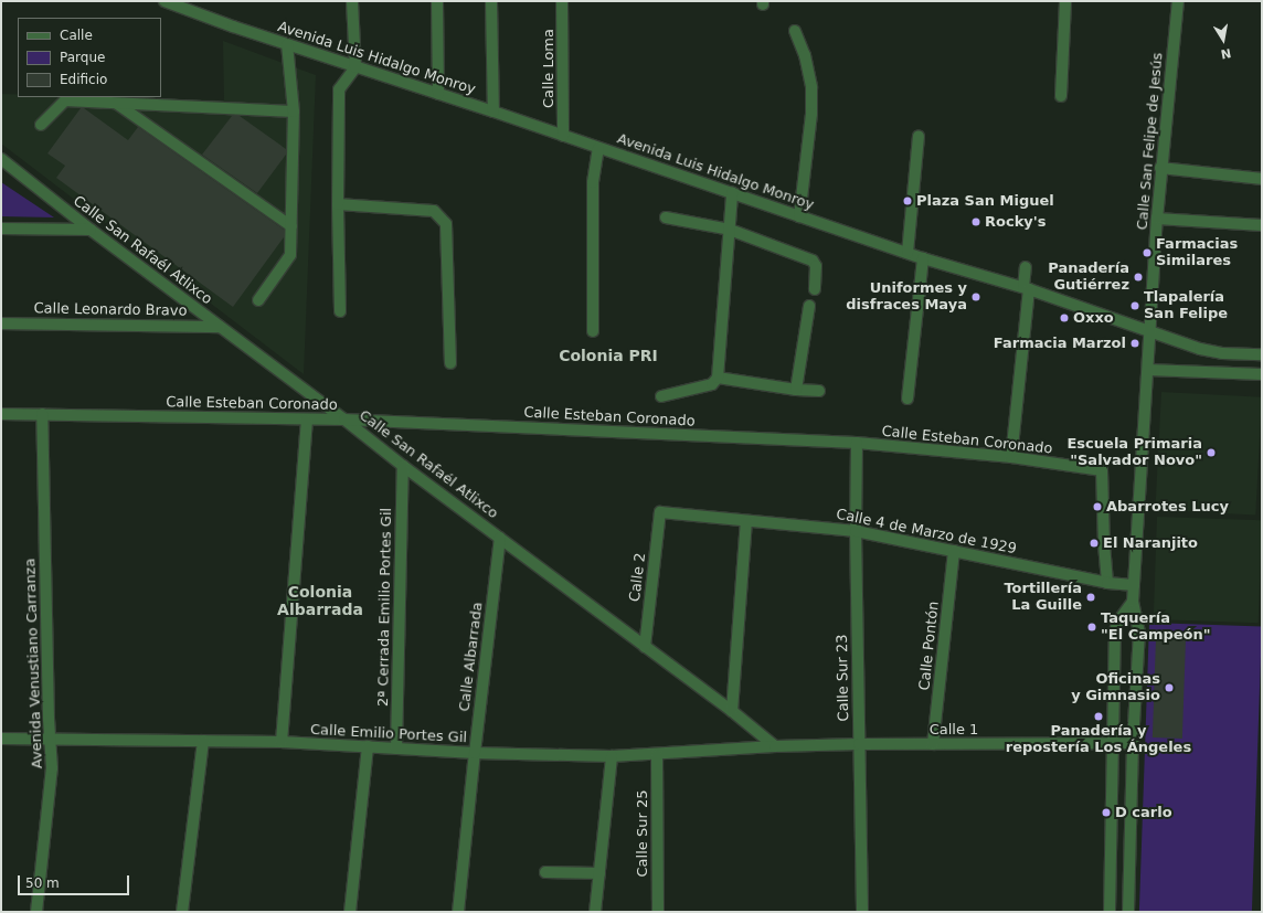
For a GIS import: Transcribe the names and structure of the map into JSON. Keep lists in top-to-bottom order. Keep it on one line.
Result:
{"streets":{"street":["Avenida Luis Hidalgo Monroy","Calle Loma","Calle San Felipe de Jesús","Calle San Rafaél Atlixco","Calle Leonardo Bravo","Calle Esteban Coronado","Calle 4 de Marzo de 1929","Calle 2","2ª Cerrada Emilio Portes Gil","Calle Pontón","Calle Albarrada","Avenida Venustiano Carranza","Calle Sur 23","Calle 1","Calle Emilio Portes Gil","Calle Sur 25"]},"crossings":[["Avenida Luis Hidalgo Monroy","Calle Loma"],["Avenida Luis Hidalgo Monroy","Calle San Felipe de Jesús"],["Calle San Felipe de Jesús","Calle 4 de Marzo de 1929"],["Calle San Felipe de Jesús","Calle 1"],["Calle San Rafaél Atlixco","Calle Leonardo Bravo"],["Calle San Rafaél Atlixco","Calle Esteban Coronado"],["Calle San Rafaél Atlixco","Calle 2"],["Calle San Rafaél Atlixco","2ª Cerrada Emilio Portes Gil"],["Calle San Rafaél Atlixco","Calle Albarrada"],["Calle San Rafaél Atlixco","Calle 1"],["Calle San Rafaél Atlixco","Calle Emilio Portes Gil"],["Calle Esteban Coronado","Calle 4 de Marzo de 1929"],["Calle Esteban Coronado","Avenida Venustiano Carranza"],["Calle Esteban Coronado","Calle Sur 23"],["Calle 4 de Marzo de 1929","Calle 2"],["Calle 4 de Marzo de 1929","Calle Pontón"],["Calle 4 de Marzo de 1929","Calle Sur 23"],["2ª Cerrada Emilio Portes Gil","Calle Emilio Portes Gil"],["Calle Pontón","Calle 1"],["Calle Albarrada","Calle Emilio Portes Gil"],["Avenida Venustiano Carranza","Calle Emilio Portes Gil"],["Calle Sur 23","Calle 1"],["Calle 1","Calle Emilio Portes Gil"],["Calle Emilio Portes Gil","Calle Sur 25"]],"districts":["Colonia PRI","Colonia Albarrada"],"places":["Plaza San Miguel","Rocky's","Farmacias Similares","Panadería Gutiérrez","Uniformes y disfraces Maya","Tlapalería San Felipe","Oxxo","Farmacia Marzol","Escuela Primaria \"Salvador Novo\"","Abarrotes Lucy","El Naranjito","Tortillería La Guille","Taquería \"El Campeón\"","Oficinas y Gimnasio","Panadería y repostería Los Ángeles","D carlo"],"legend":["Calle","Parque","Edificio"],"scale_bar":"50 m","north":"bottom"}
